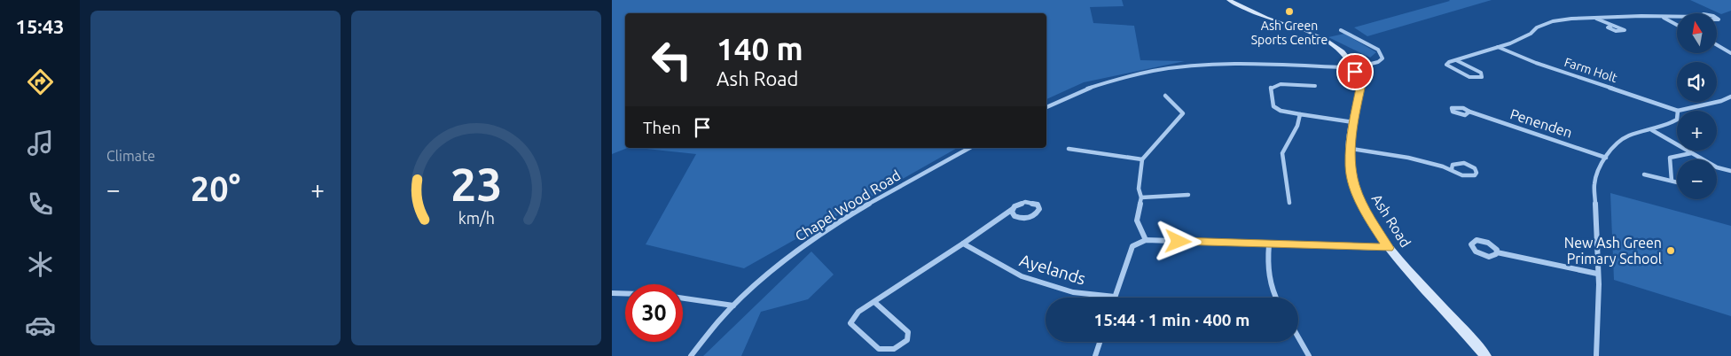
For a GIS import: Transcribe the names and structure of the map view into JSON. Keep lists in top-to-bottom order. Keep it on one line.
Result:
{"streets":{"street":["Farm Holt","Penenden","Chapel Wood Road","Ash Road","Ayelands"]},"places":["Ash Green Sports Centre","New Ash Green Primary School"],"north":"top","page":{"tabs":"15:43","tile":"Climate","map_buttons":["+","−"],"turn":["140 m","Ash Road"],"then":"Then","heat":["−","20°","+"],"limit":"30","trip":"15:44 · 1 min · 400 m","gauge":["23","km/h"]}}
